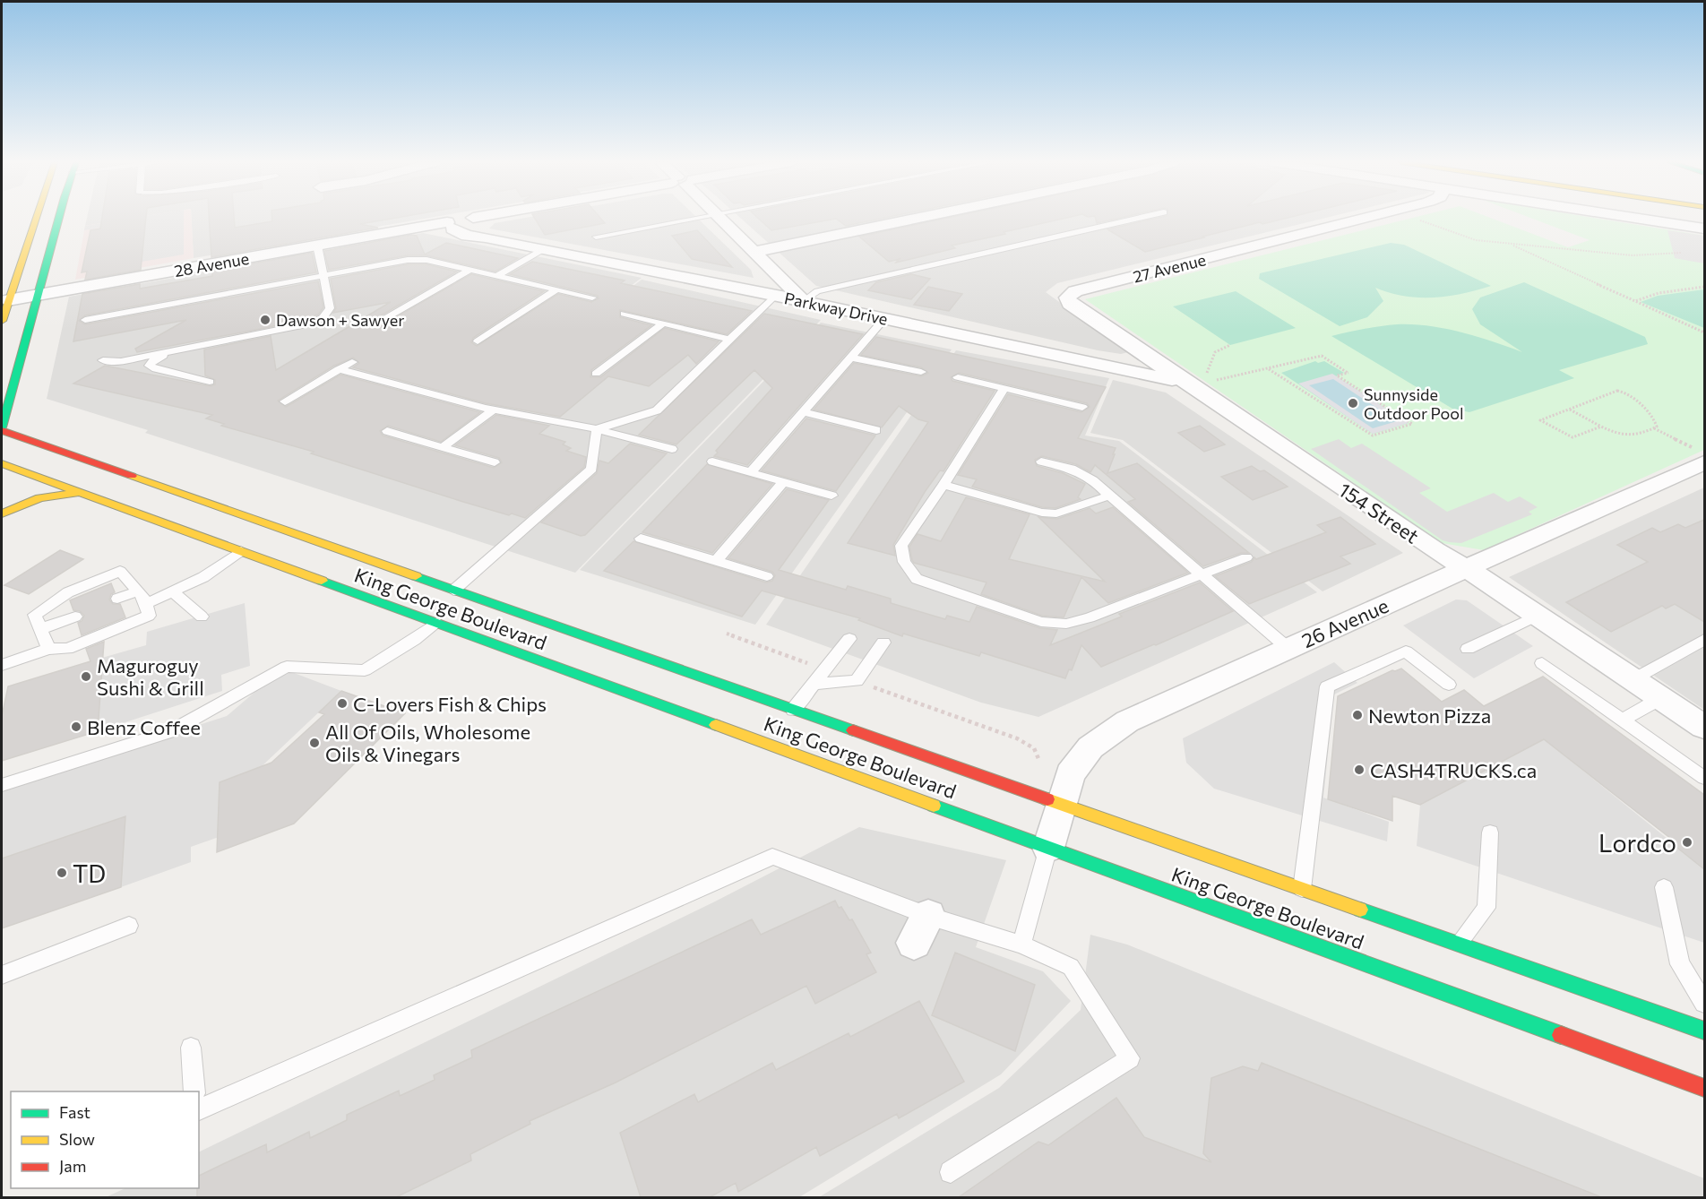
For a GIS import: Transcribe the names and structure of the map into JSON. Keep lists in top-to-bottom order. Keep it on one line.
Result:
{"streets":{"main road":["King George Boulevard"],"street":["28 Avenue","27 Avenue","Parkway Drive","154 Street","26 Avenue"]},"crossings":[["28 Avenue","Parkway Drive"],["27 Avenue","154 Street"],["Parkway Drive","154 Street"],["154 Street","26 Avenue"],["King George Boulevard","26 Avenue"]],"places":["Dawson + Sawyer","Sunnyside Outdoor Pool","Maguroguy Sushi & Grill","C-Lovers Fish & Chips","Newton Pizza","Blenz Coffee","All Of Oils, Wholesome Oils & Vinegars","CASH4TRUCKS.ca","Lordco","TD"],"legend":["Fast","Slow","Jam"]}
